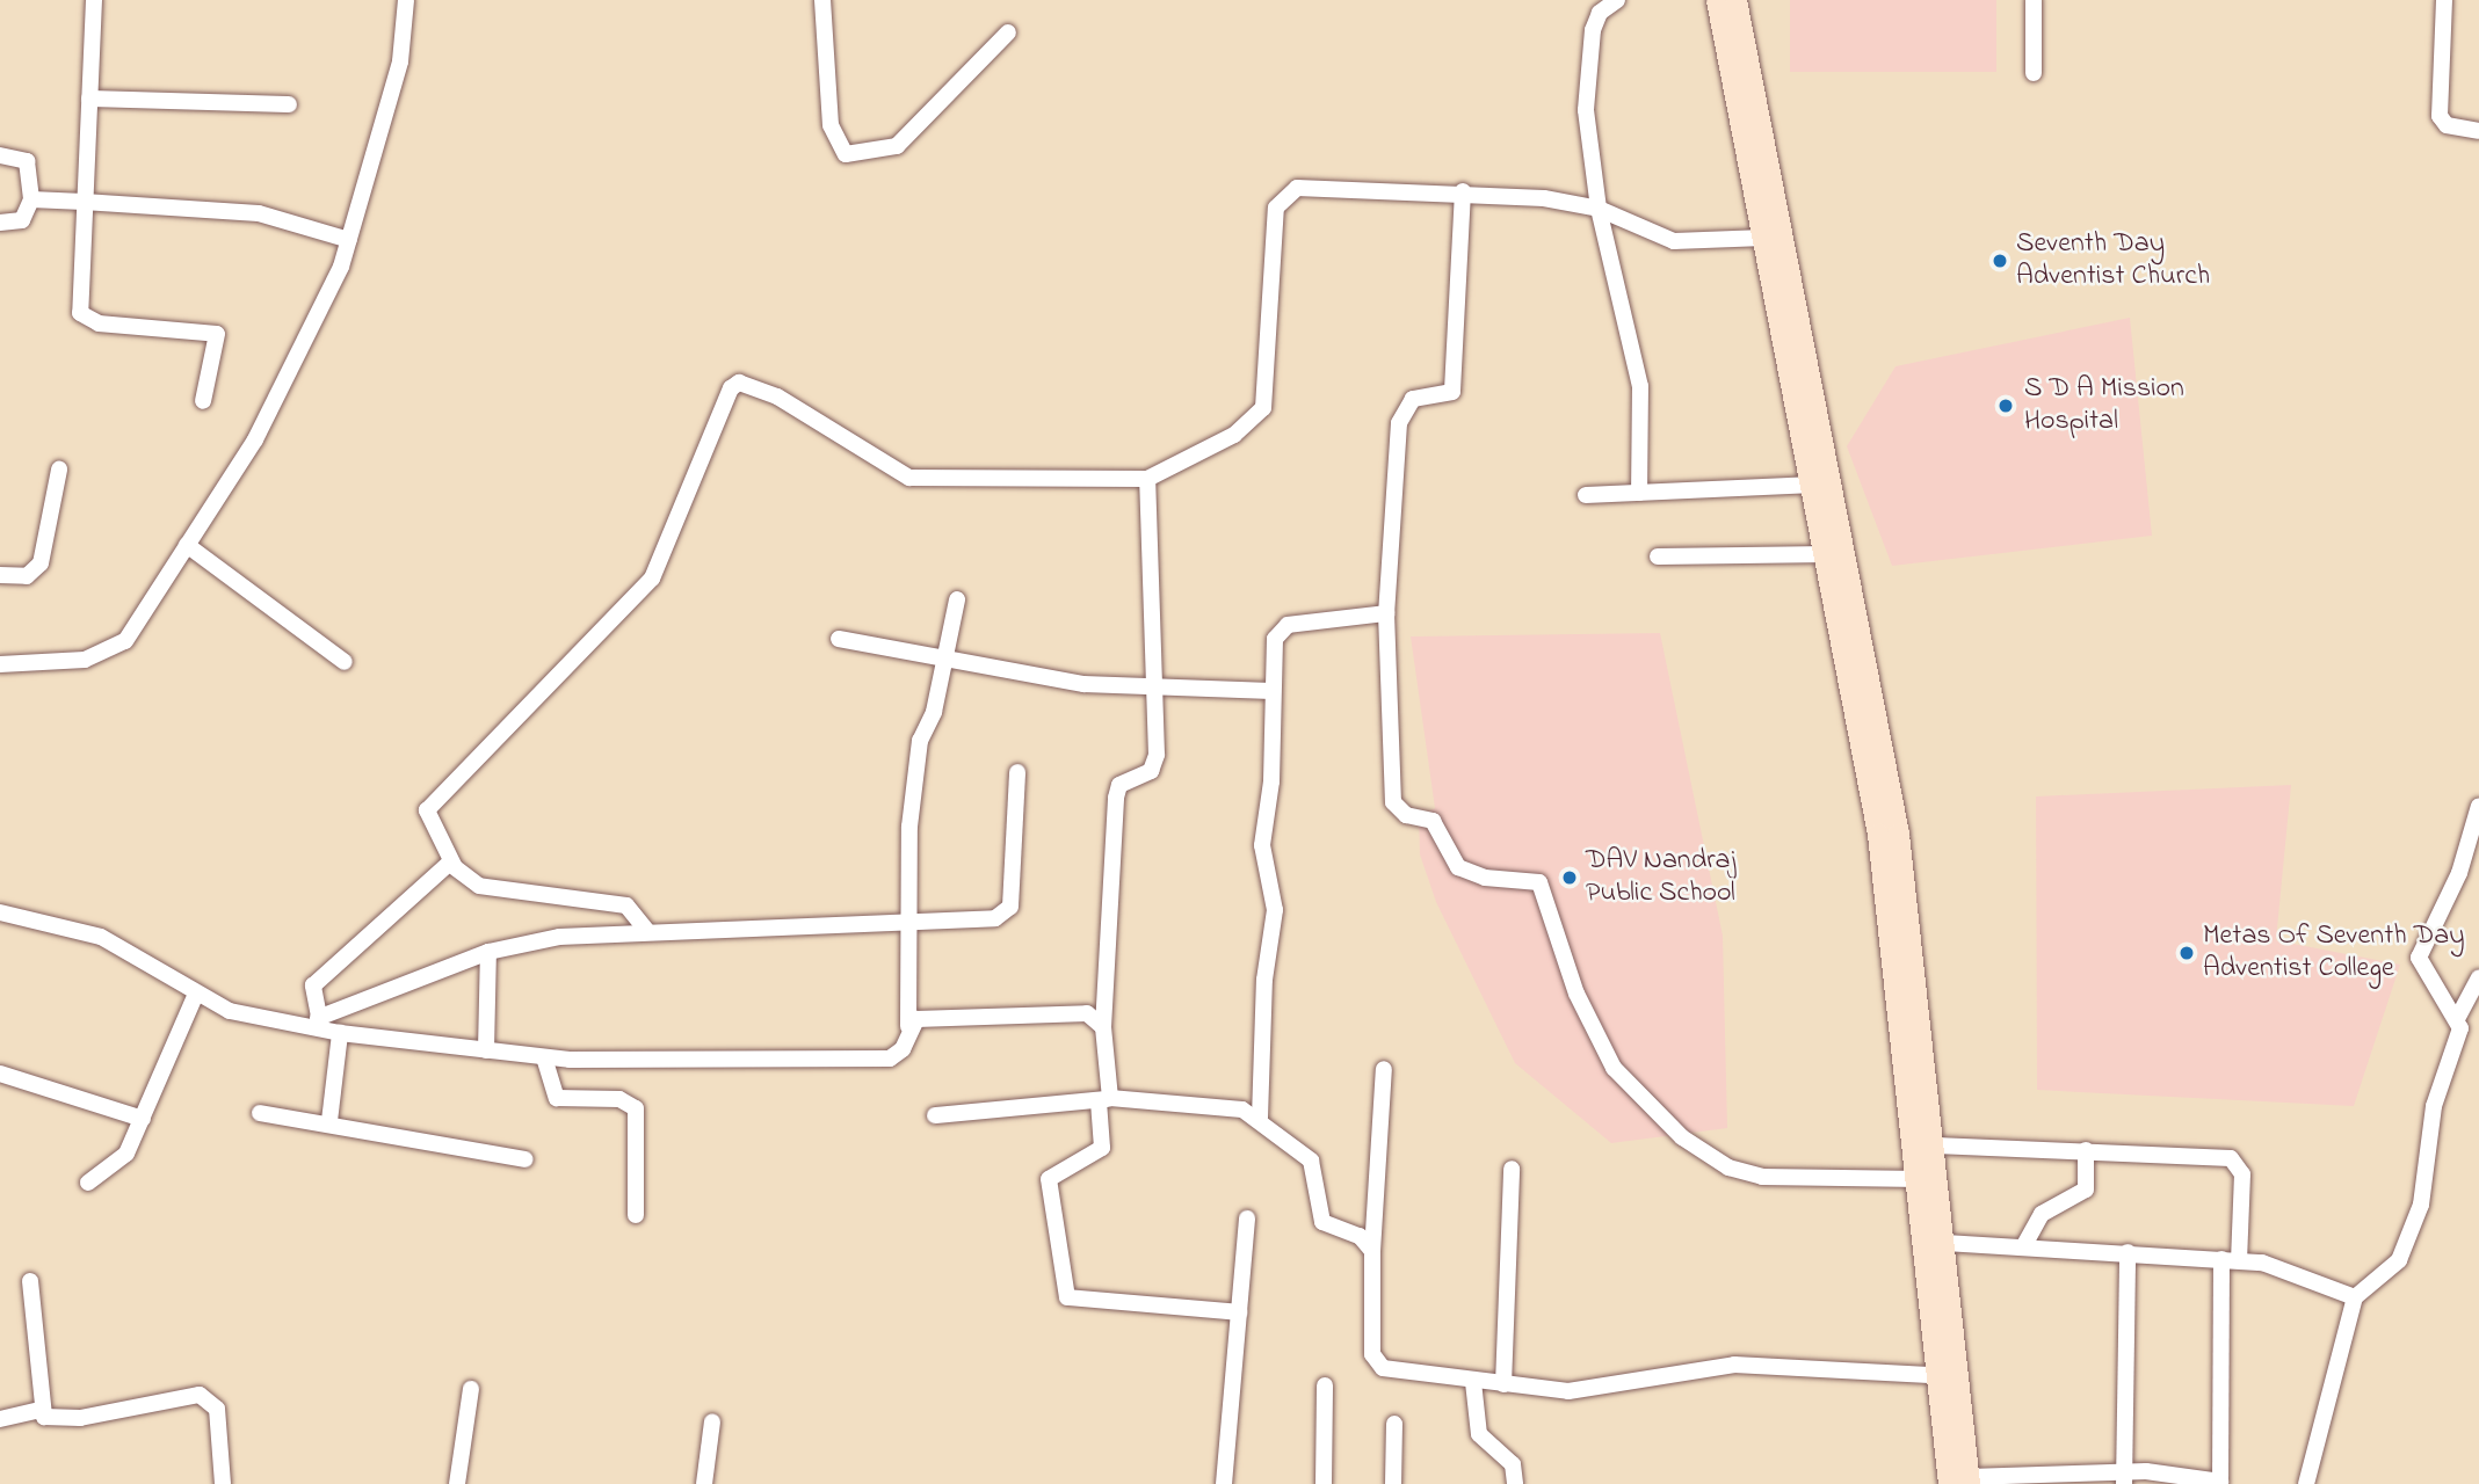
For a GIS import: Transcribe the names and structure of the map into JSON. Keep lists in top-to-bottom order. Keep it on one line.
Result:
{"places":["Seventh Day Adventist Church","S D A Mission Hospital","DAV Nandraj Public School","Metas Of Seventh Day Adventist College"]}
